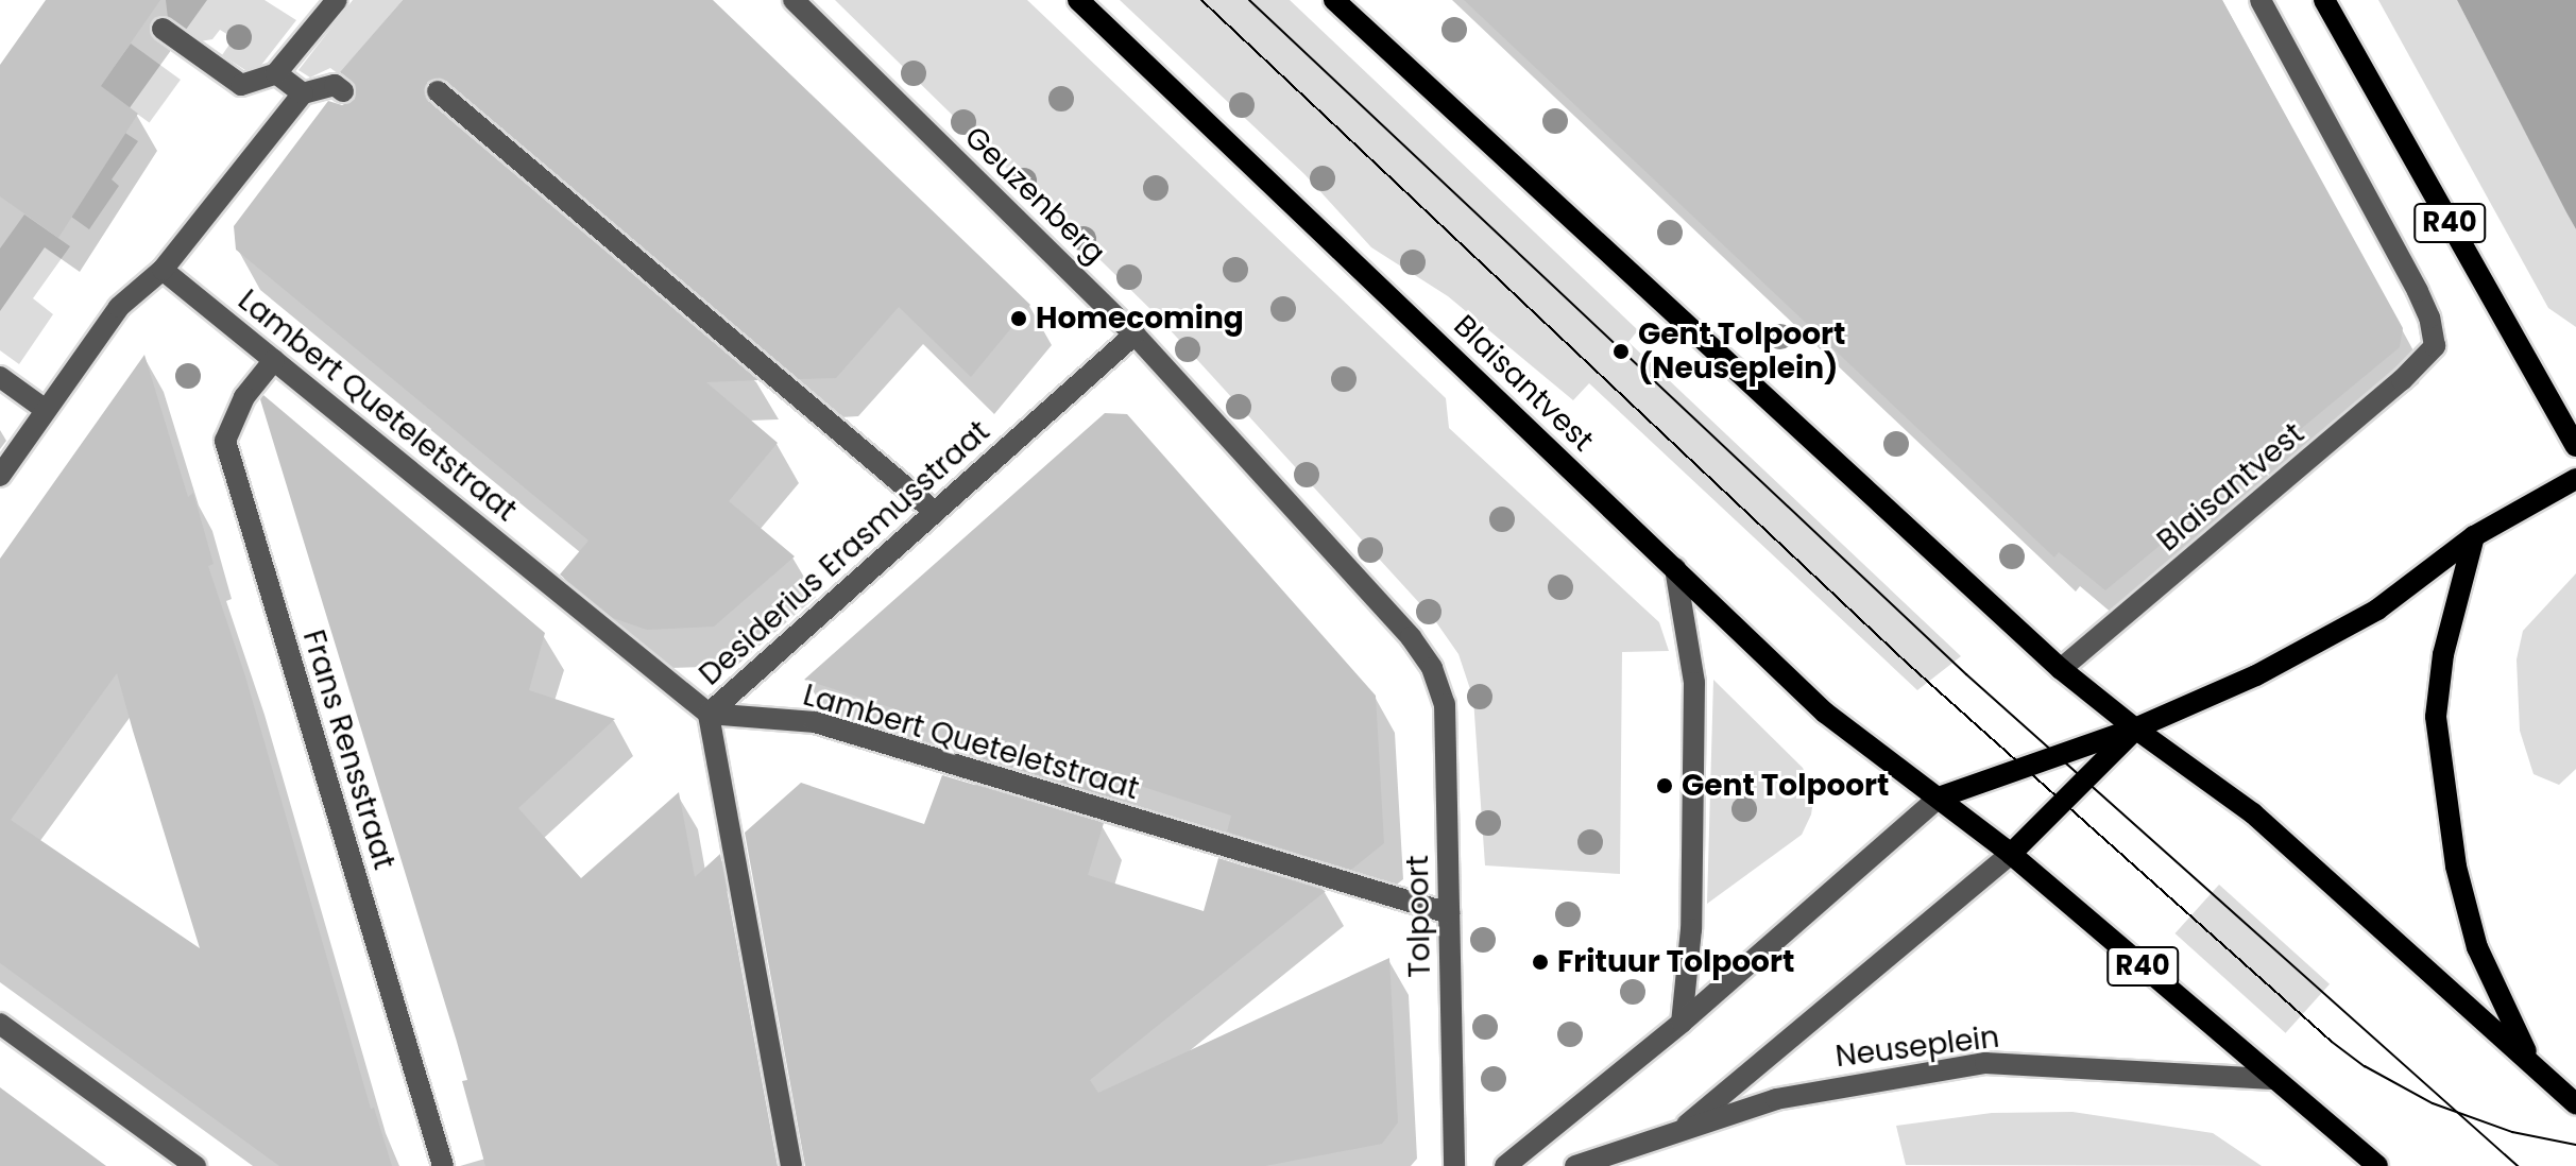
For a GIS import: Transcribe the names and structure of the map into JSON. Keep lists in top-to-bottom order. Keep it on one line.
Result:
{"streets":{"main road":["R40","Blaisantvest","Neuseplein"],"street":["Geuzenberg","Lambert Queteletstraat","Desiderius Erasmusstraat","Frans Rensstraat","Tolpoort"]},"crossings":[["Geuzenberg","Desiderius Erasmusstraat"],["Geuzenberg","Tolpoort"],["R40","Neuseplein"],["Blaisantvest","Neuseplein"],["Lambert Queteletstraat","Desiderius Erasmusstraat"],["Lambert Queteletstraat","Frans Rensstraat"],["Lambert Queteletstraat","Tolpoort"]],"places":["Homecoming","Gent Tolpoort (Neuseplein)","Gent Tolpoort","Frituur Tolpoort"]}
